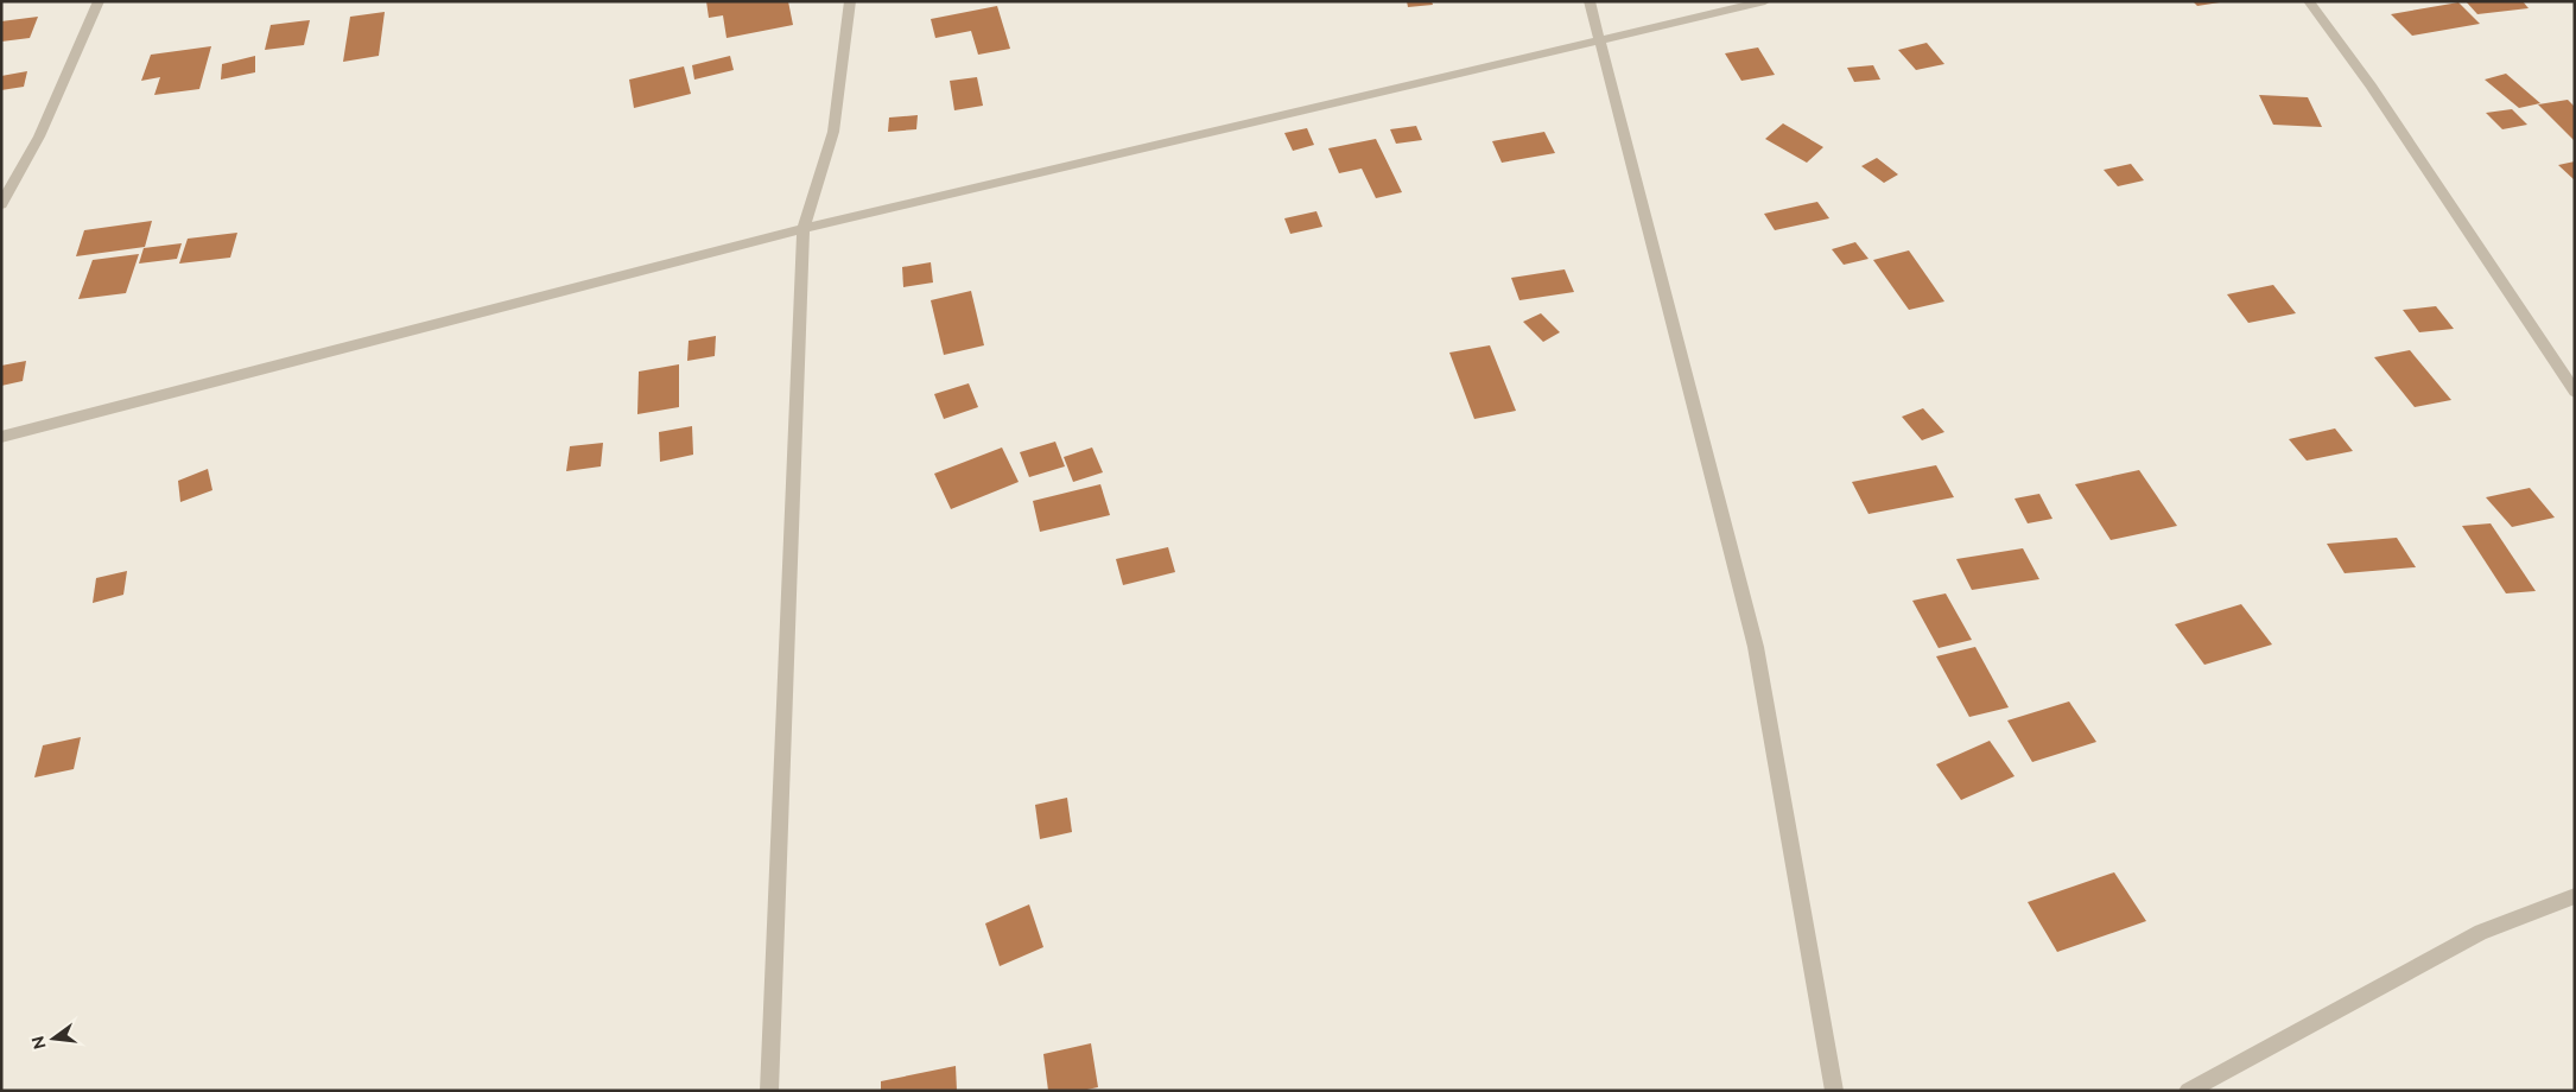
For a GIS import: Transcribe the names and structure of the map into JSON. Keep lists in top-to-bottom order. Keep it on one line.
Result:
{"north":"left"}
